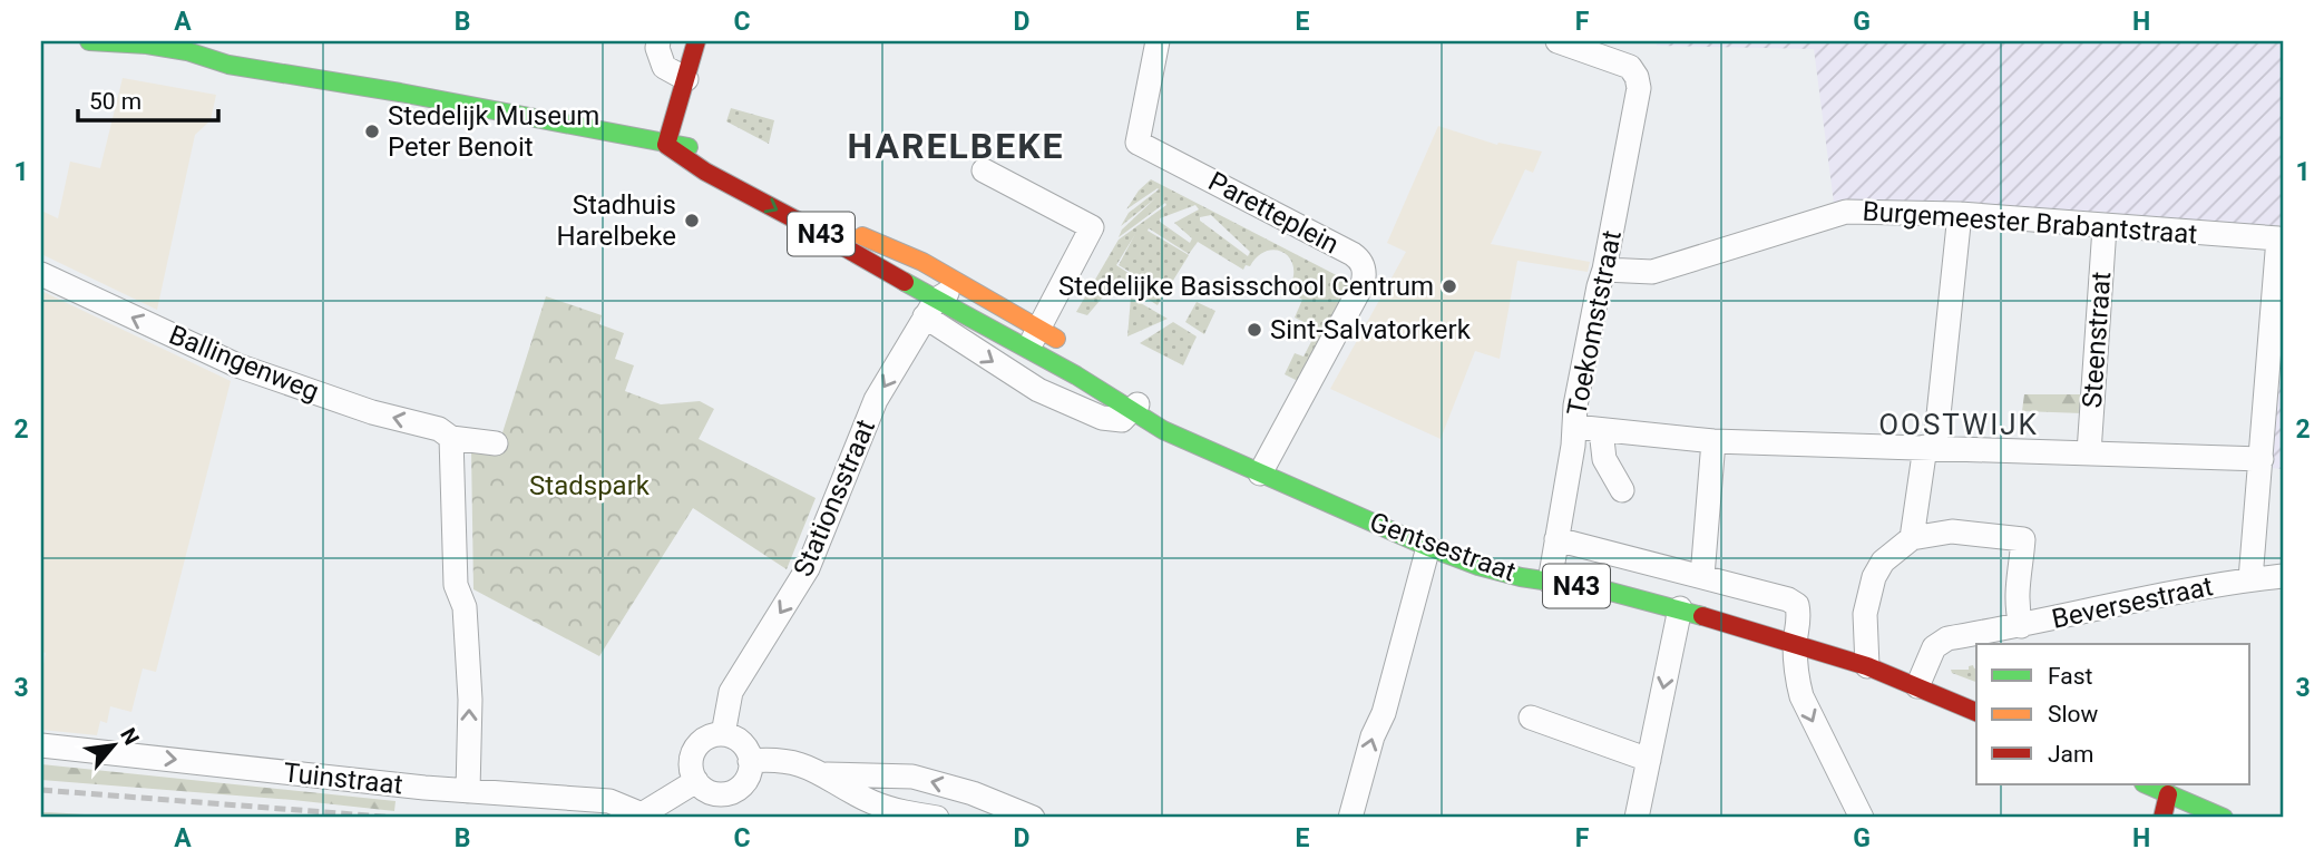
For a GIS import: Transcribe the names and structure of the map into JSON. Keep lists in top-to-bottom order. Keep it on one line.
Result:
{"streets":{"main road":["N43","Gentsestraat"],"street":["Paretteplein","Burgemeester Brabantstraat","Toekomststraat","Steenstraat","Ballingenweg","Stationsstraat","Beversestraat","Tuinstraat"]},"crossings":[["Paretteplein","Gentsestraat"],["Burgemeester Brabantstraat","Toekomststraat"],["Burgemeester Brabantstraat","Steenstraat"],["N43","Stationsstraat"],["N43","Gentsestraat"],["Toekomststraat","Gentsestraat"],["Stationsstraat","Gentsestraat"],["Gentsestraat","Beversestraat"]],"one_way":["Ballingenweg","Stationsstraat","Tuinstraat"],"districts":["HARELBEKE","OOSTWIJK"],"parks":["Stadspark"],"places":["Stedelijk Museum Peter Benoit","Stadhuis Harelbeke","Stedelijke Basisschool Centrum","Sint-Salvatorkerk"],"legend":["Fast","Slow","Jam"],"scale_bar":"50 m","north":"top right","grid":{"columns":["A","B","C","D","E","F","G","H"],"rows":["1","2","3"]}}
